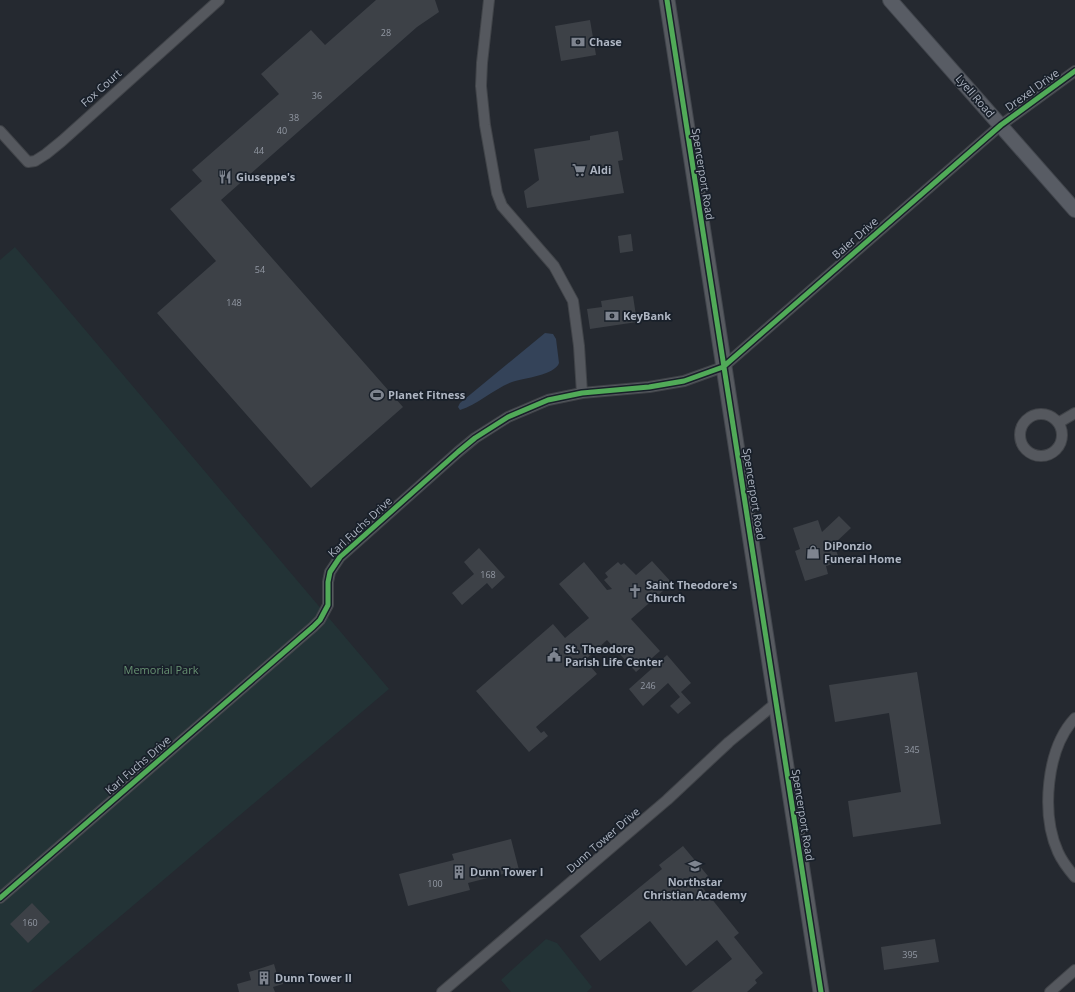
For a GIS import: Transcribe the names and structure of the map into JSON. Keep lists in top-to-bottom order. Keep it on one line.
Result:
{"streets":{"main road":["Spencerport Road"],"street":["Fox Court","Drexel Drive","Lyell Road","Baier Drive","Karl Fuchs Drive","Dunn Tower Drive"]},"crossings":[["Drexel Drive","Lyell Road"],["Drexel Drive","Baier Drive"],["Lyell Road","Baier Drive"],["Spencerport Road","Baier Drive"],["Spencerport Road","Karl Fuchs Drive"],["Spencerport Road","Dunn Tower Drive"],["Baier Drive","Karl Fuchs Drive"]],"parks":["Memorial Park"],"places":{"bank":["Chase","KeyBank"],"supermarket":["Aldi"],"restaurant":["Giuseppe's"],"sports":["Planet Fitness"],"shop":["DiPonzio Funeral Home"],"church":["Saint Theodore's Church"],"public building":["St. Theodore Parish Life Center"],"school or university":["Northstar Christian Academy"],"building":["Dunn Tower I","Dunn Tower II"]},"house_numbers":["28","36","38","40","44","54","148","168","246","345","100","160","395"]}
